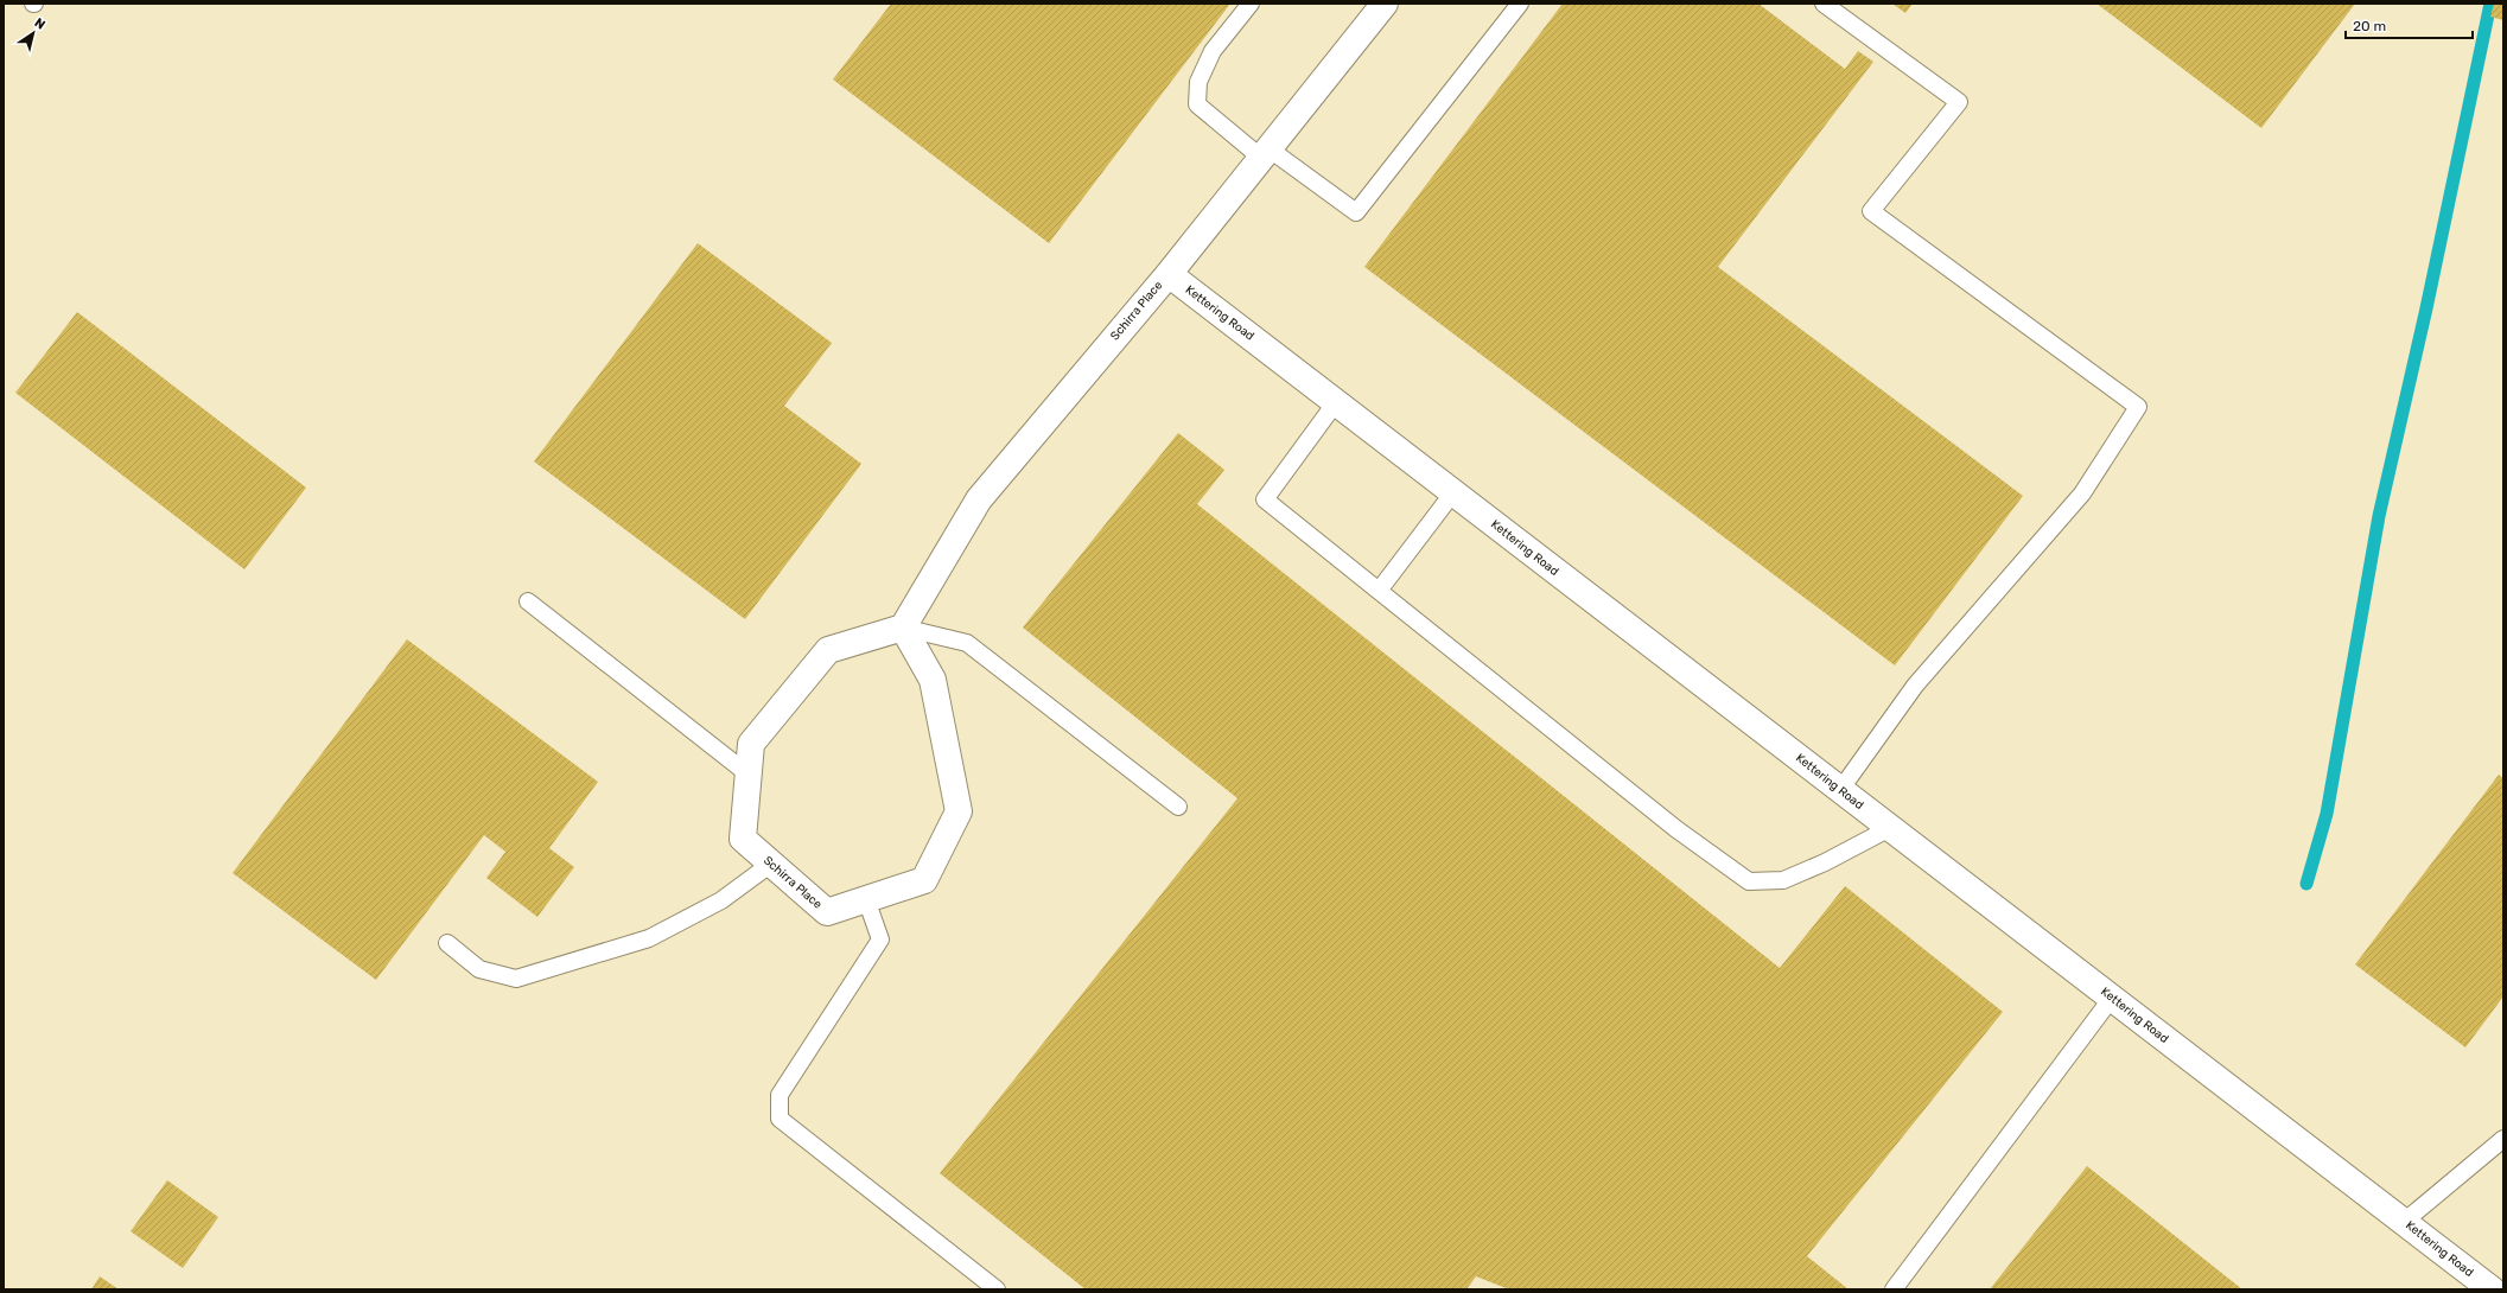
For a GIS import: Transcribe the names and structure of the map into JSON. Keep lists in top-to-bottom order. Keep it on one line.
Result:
{"streets":{"street":["Schirra Place","Kettering Road"]},"crossings":[["Schirra Place","Kettering Road"]],"scale_bar":"20 m","north":"top right"}
